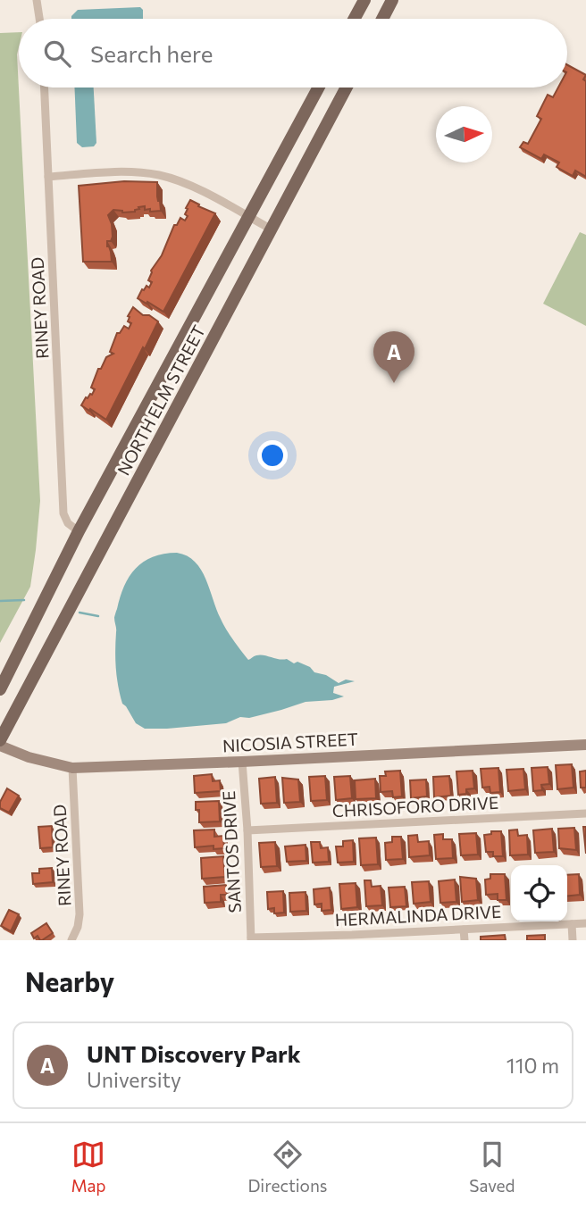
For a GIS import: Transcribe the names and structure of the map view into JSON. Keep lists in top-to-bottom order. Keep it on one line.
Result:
{"streets":{"main road":["NORTH ELM STREET"],"street":["RINEY ROAD","NICOSIA STREET","CHRISOFORO DRIVE","SANTOS DRIVE","HERMALINDA DRIVE"]},"crossings":[["RINEY ROAD","NORTH ELM STREET"],["RINEY ROAD","NICOSIA STREET"],["NICOSIA STREET","SANTOS DRIVE"],["CHRISOFORO DRIVE","SANTOS DRIVE"],["SANTOS DRIVE","HERMALINDA DRIVE"]],"north":"right","page":{"search":"Search here","pins":"A","heading":"Nearby","list":[{"mark":"A","name":"UNT Discovery Park","note":"University","value":"110 m"}],"nav":["Map","Directions","Saved"]}}
